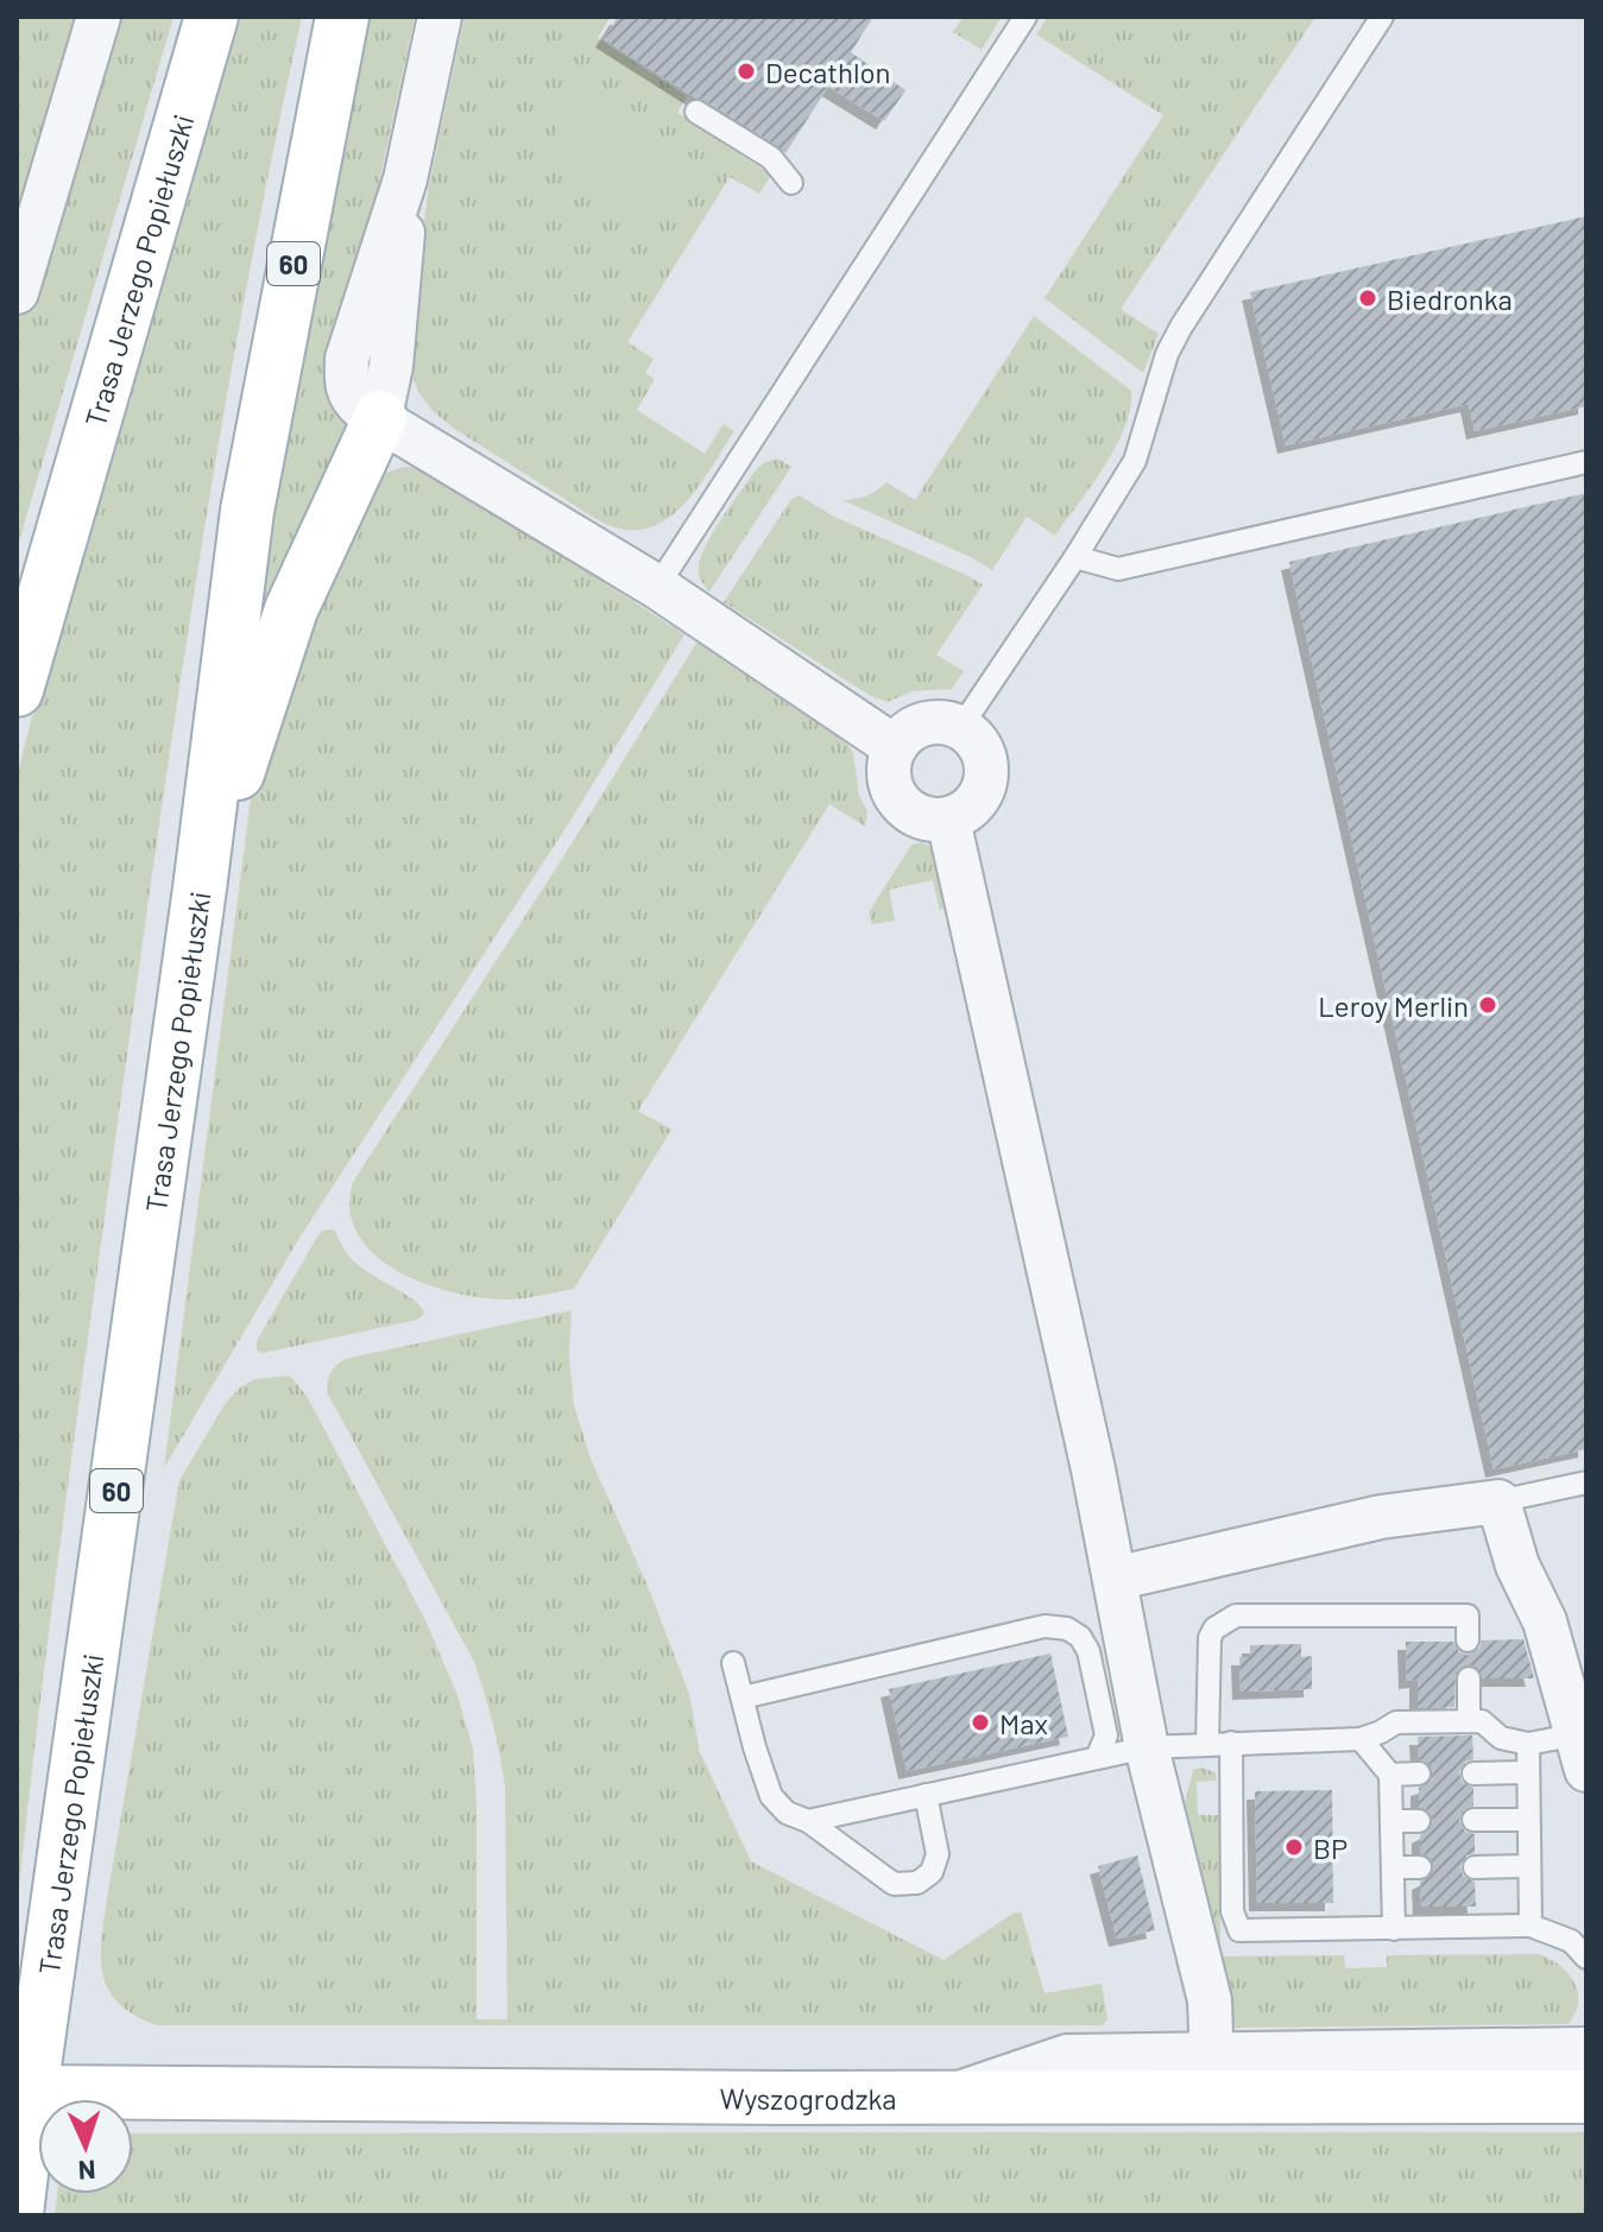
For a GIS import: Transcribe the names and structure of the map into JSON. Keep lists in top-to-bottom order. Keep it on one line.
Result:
{"streets":{"main road":["60","Trasa Jerzego Popiełuszki","Wyszogrodzka"]},"crossings":[["Trasa Jerzego Popiełuszki","Wyszogrodzka"]],"places":["Decathlon","Biedronka","Leroy Merlin","Max","BP"],"north":"bottom"}
